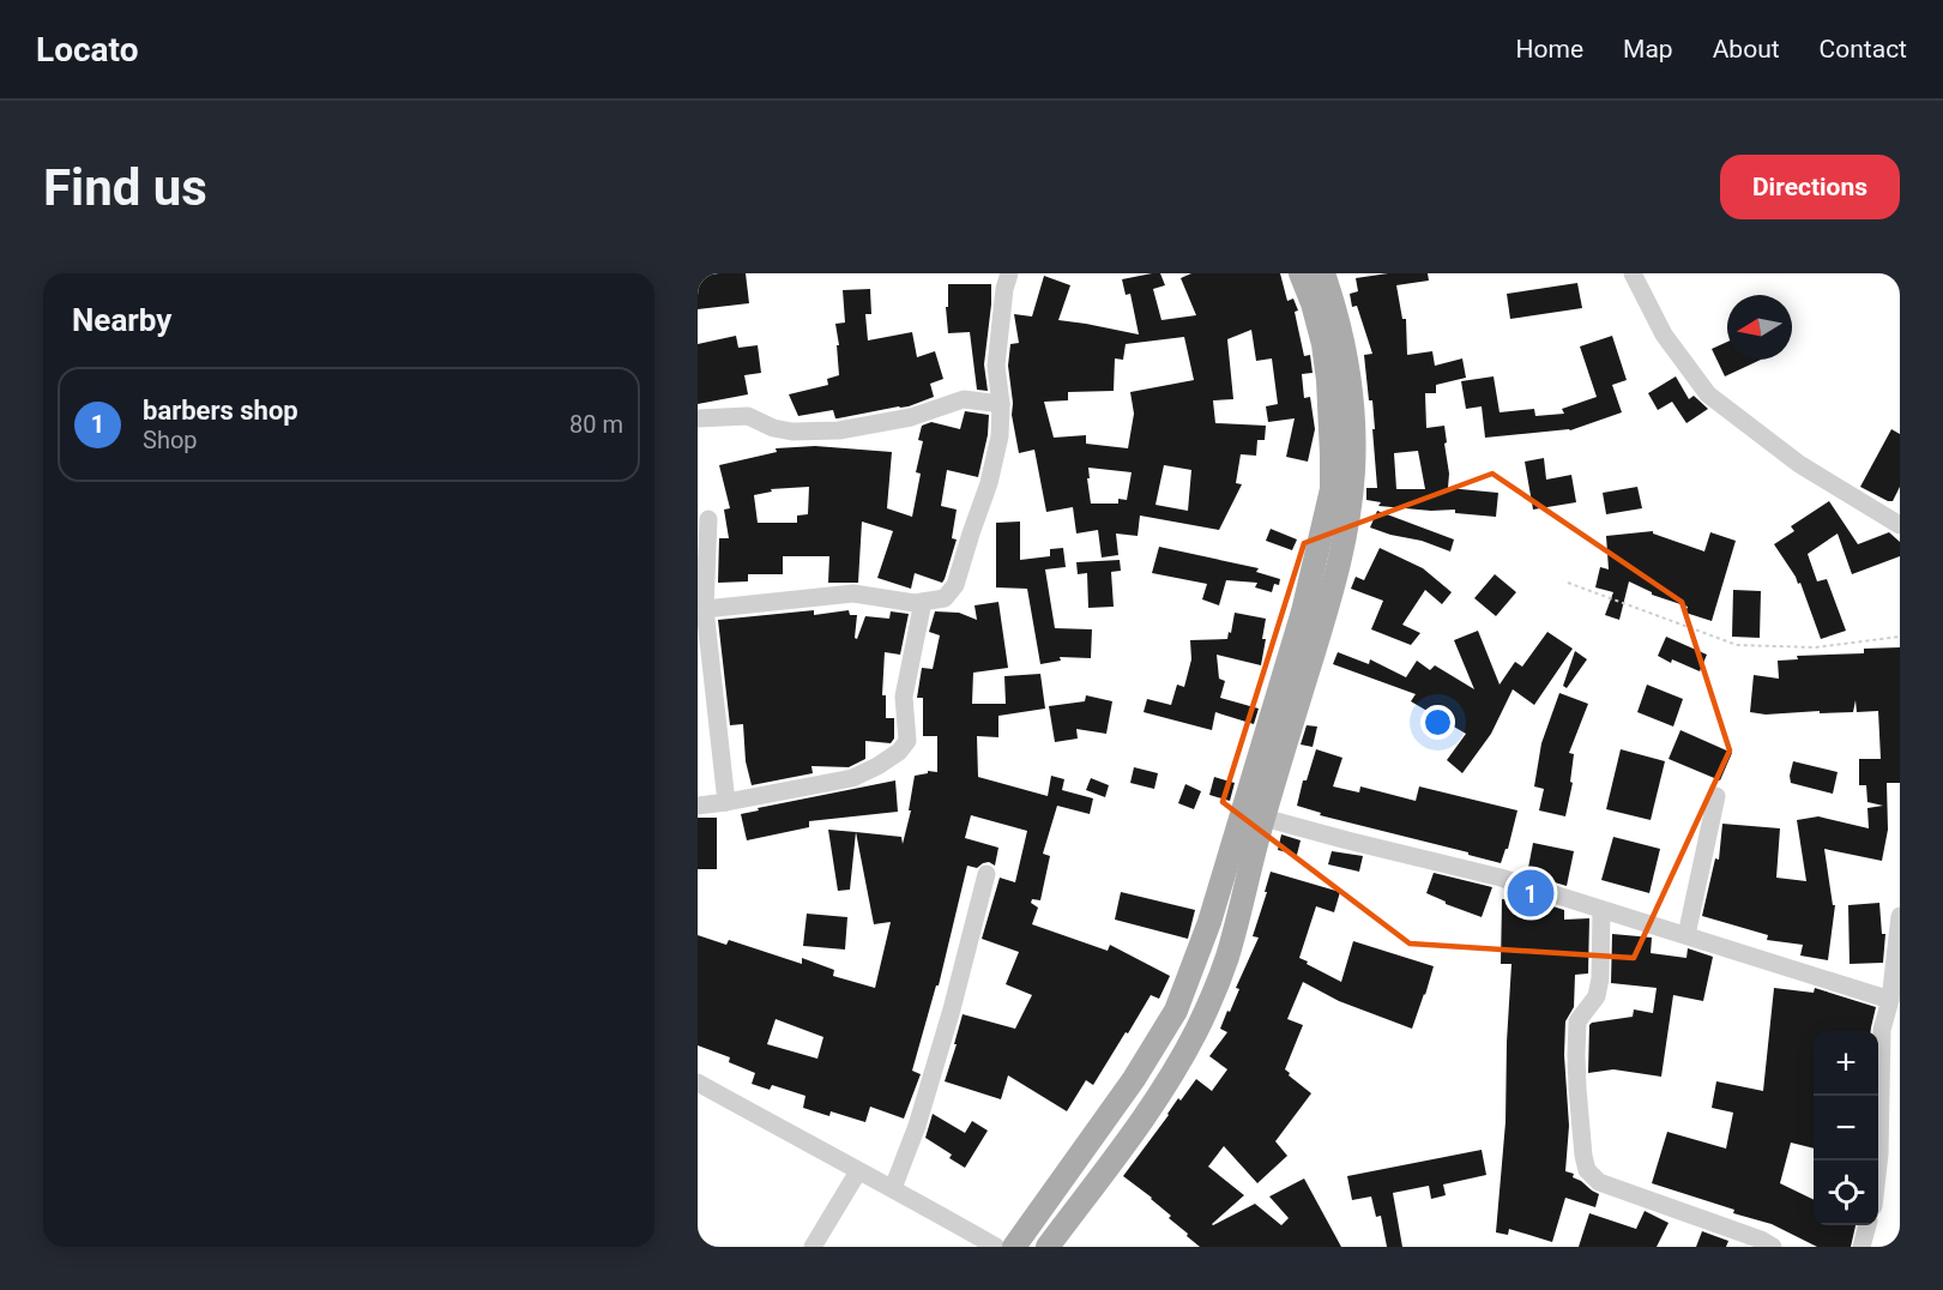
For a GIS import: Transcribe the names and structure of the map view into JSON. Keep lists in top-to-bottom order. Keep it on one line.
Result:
{"north":"left","page":{"header":"Locato","nav":["Home","Map","About","Contact"],"buttons":"Directions","title":"Find us","heading":"Nearby","list":[{"mark":"1","name":"barbers shop","note":"Shop","value":"80 m"}],"pins":"1","map_buttons":["+","−"]}}
